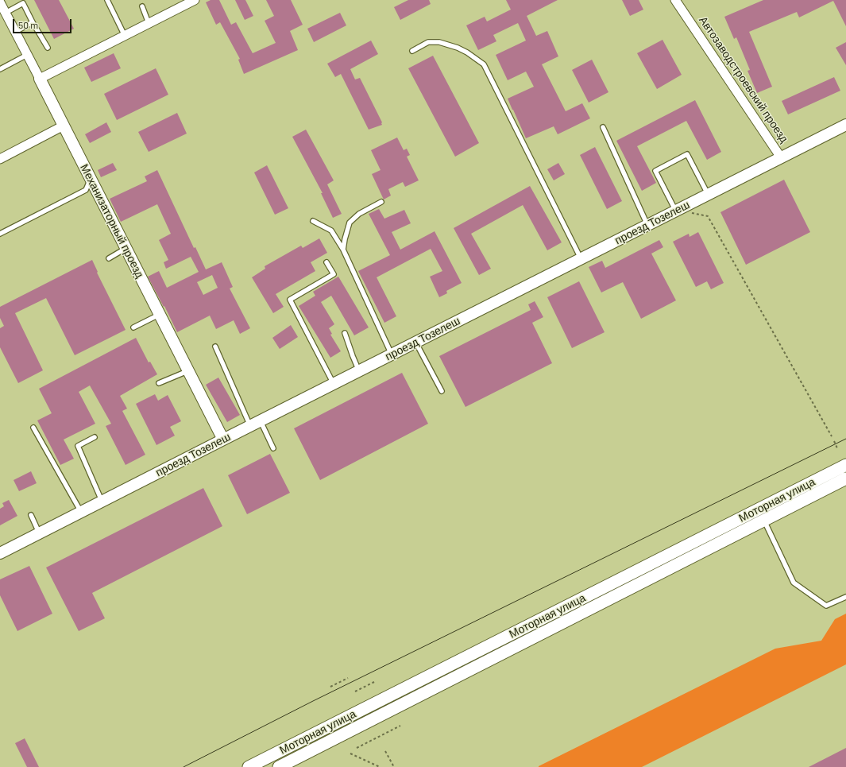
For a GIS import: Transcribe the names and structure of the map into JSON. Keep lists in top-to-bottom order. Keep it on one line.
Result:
{"streets":{"main road":["Моторная улица"],"street":["Автозаводстроевский проезд","Механизаторный проезд","проезд Тозелеш"]},"crossings":[["Автозаводстроевский проезд","проезд Тозелеш"],["Механизаторный проезд","проезд Тозелеш"]],"scale_bar":"50 m"}
